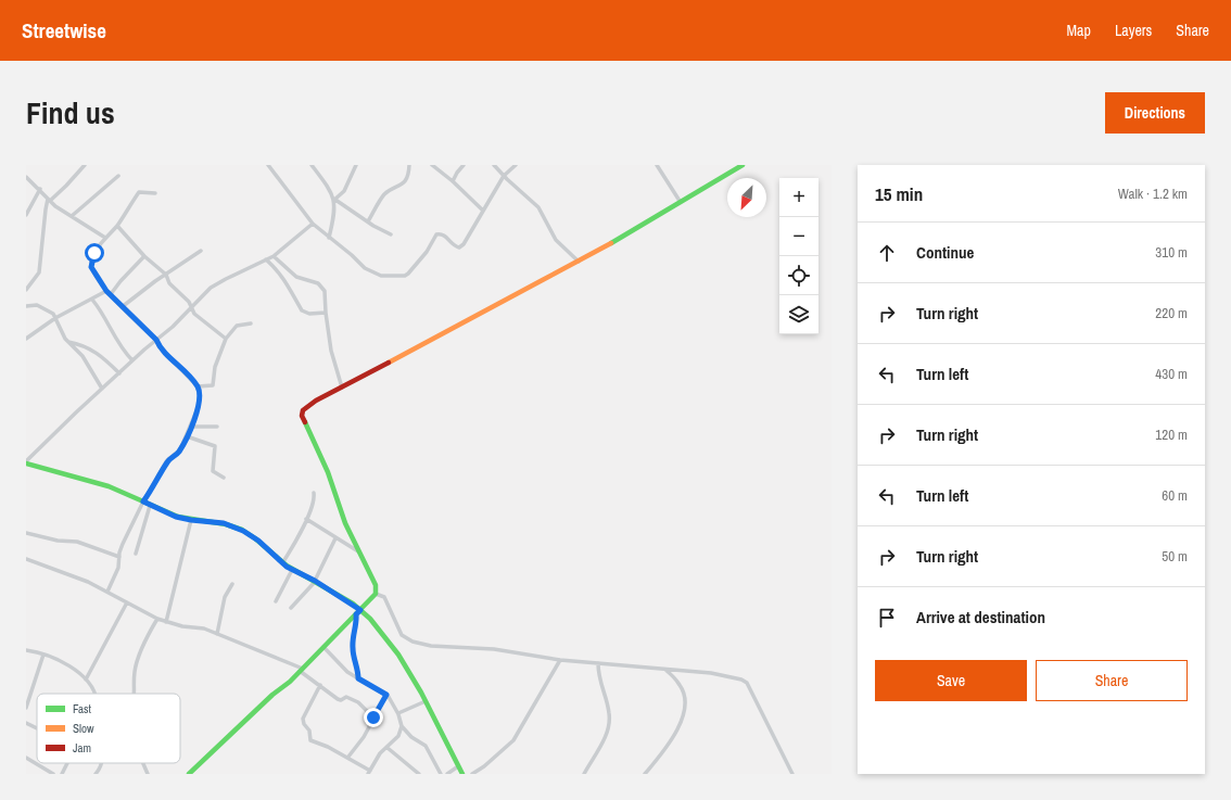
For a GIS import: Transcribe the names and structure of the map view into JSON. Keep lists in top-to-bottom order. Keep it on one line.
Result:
{"legend":["Fast","Slow","Jam"],"north":"bottom left","page":{"header":"Streetwise","nav":["Map","Layers","Share"],"title":"Find us","buttons":["Directions",["Save","Share"]],"heading":["15 min","Walk · 1.2 km"],"map_buttons":["+","−"],"list":[["Continue","310 m"],["Turn right","220 m"],["Turn left","430 m"],["Turn right","120 m"],["Turn left","60 m"],["Turn right","50 m"],"Arrive at destination"]}}
